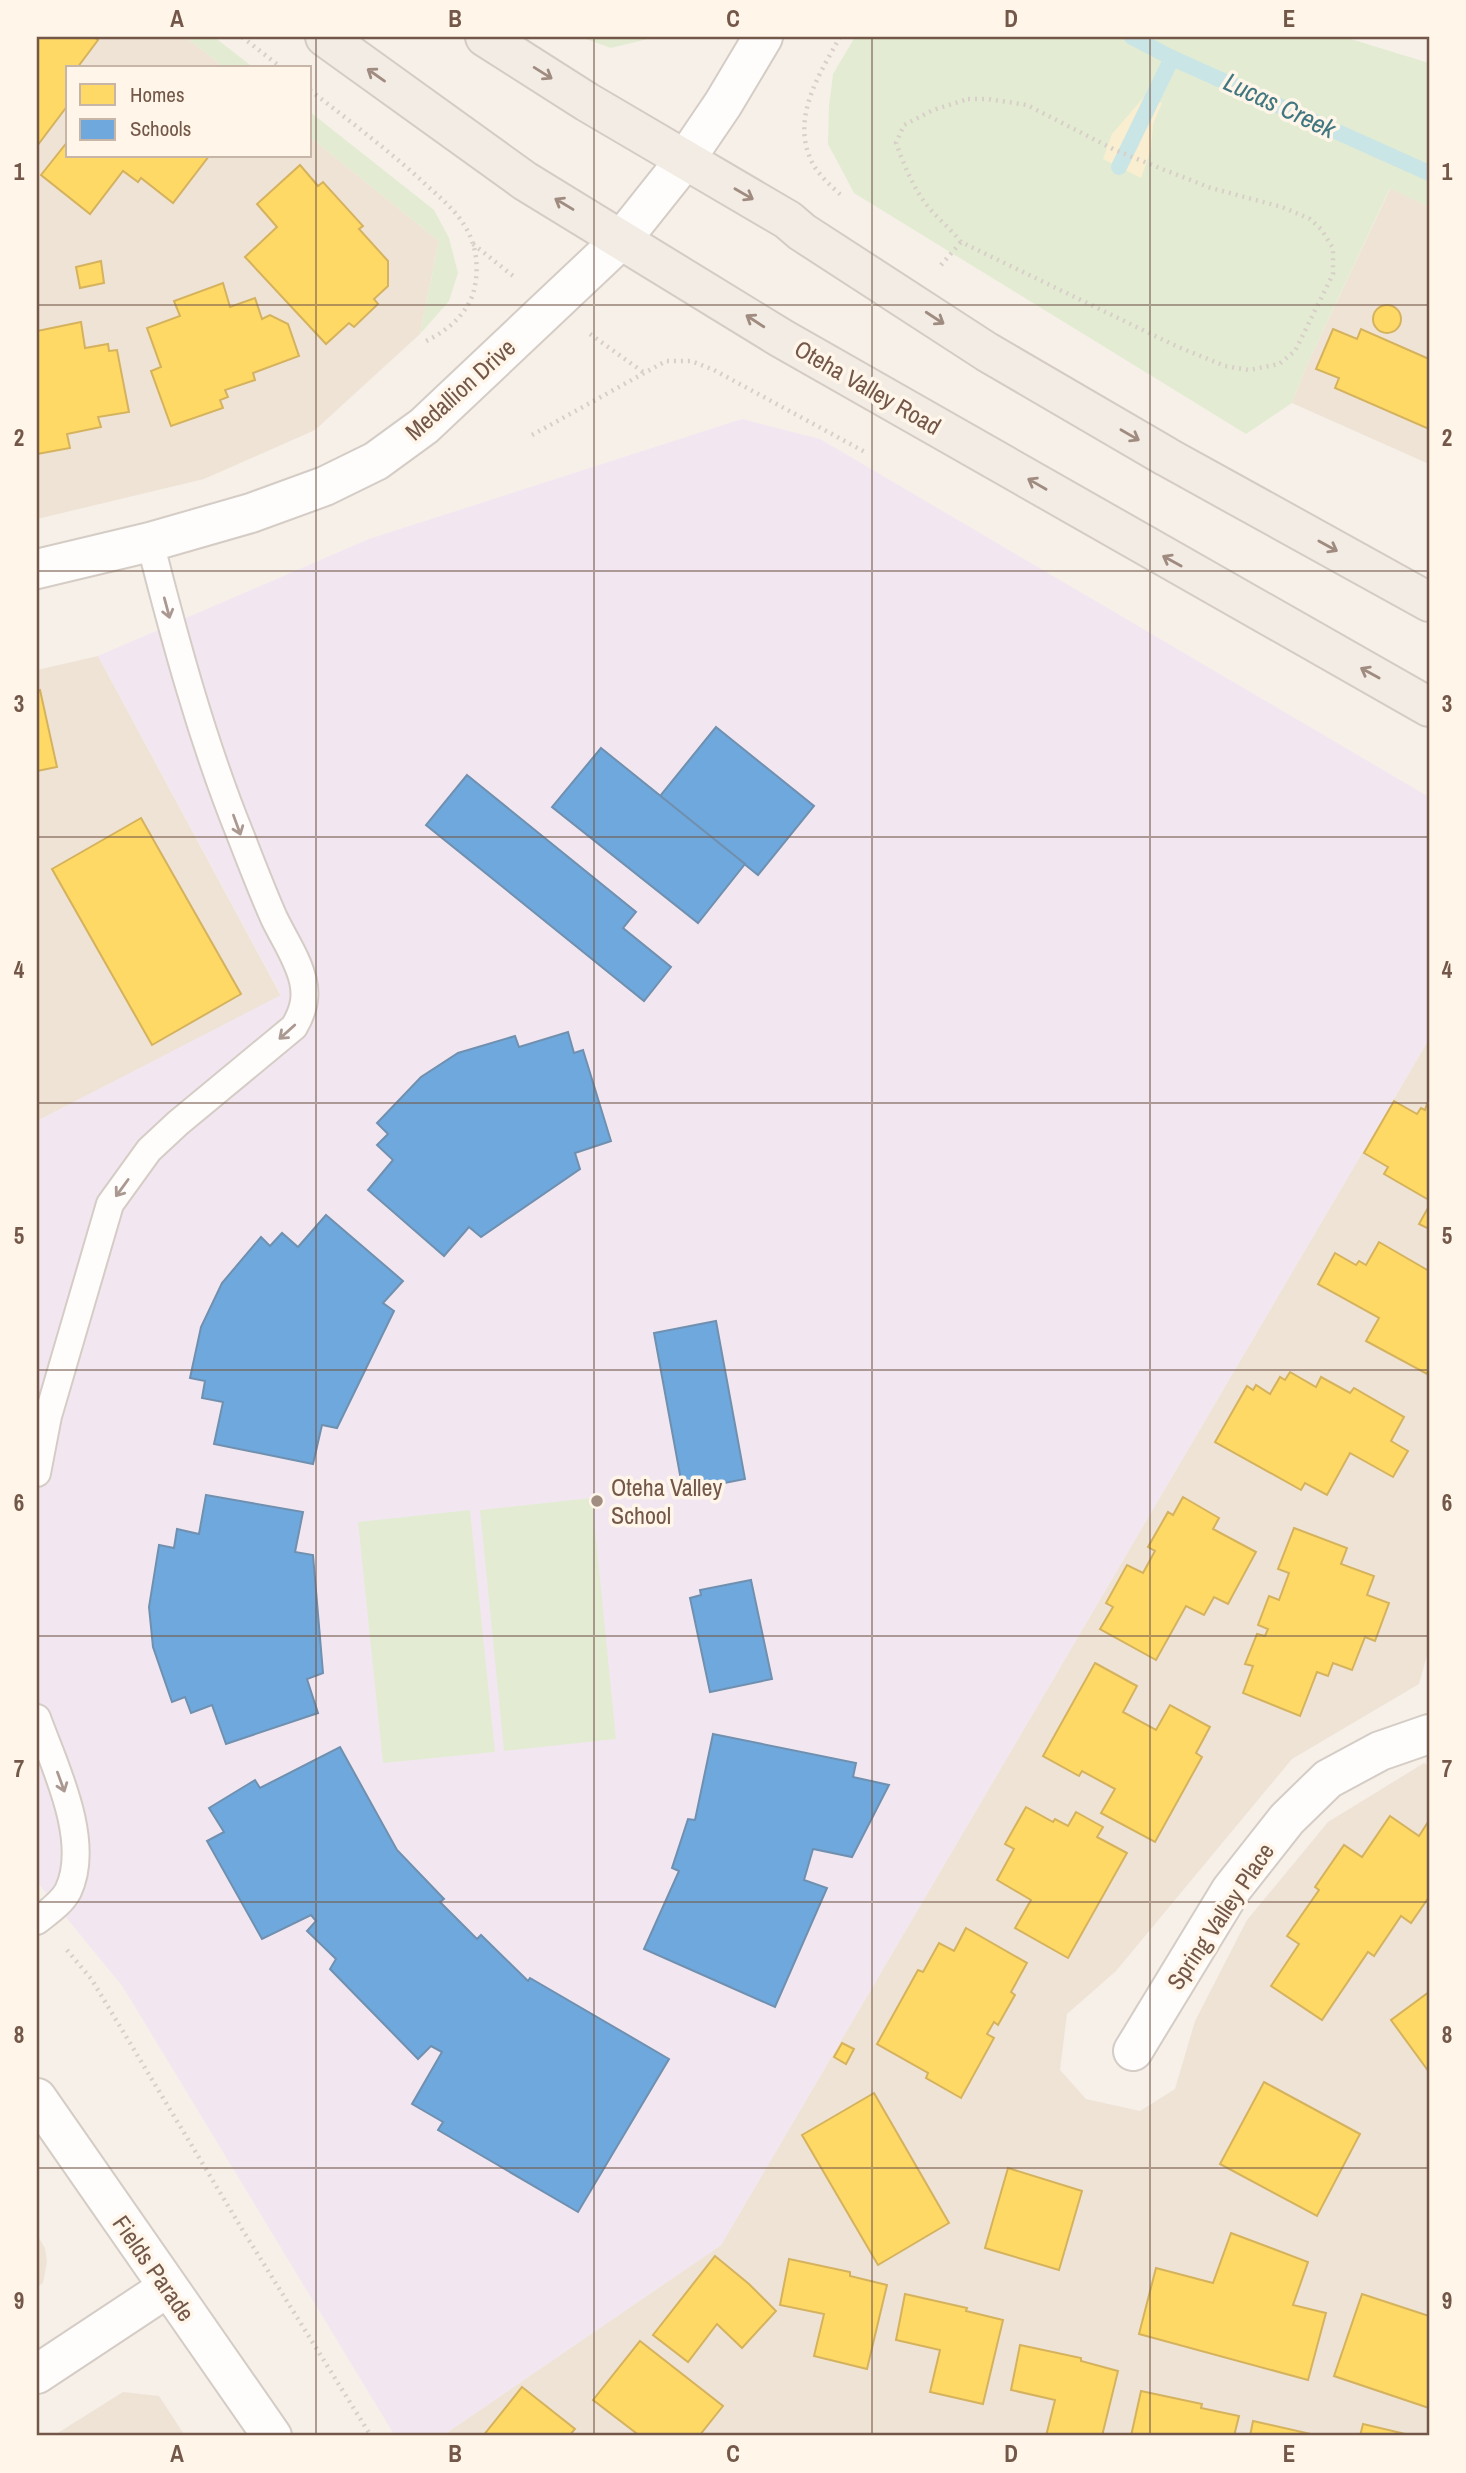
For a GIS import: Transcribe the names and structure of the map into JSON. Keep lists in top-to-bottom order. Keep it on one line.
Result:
{"streets":{"main road":["Oteha Valley Road"],"street":["Medallion Drive","Spring Valley Place","Fields Parade"]},"crossings":[["Oteha Valley Road","Medallion Drive"]],"water":["Lucas Creek"],"places":["Oteha Valley School"],"legend":["Homes","Schools"],"grid":{"columns":["A","B","C","D","E"],"rows":["1","2","3","4","5","6","7","8","9"]}}
